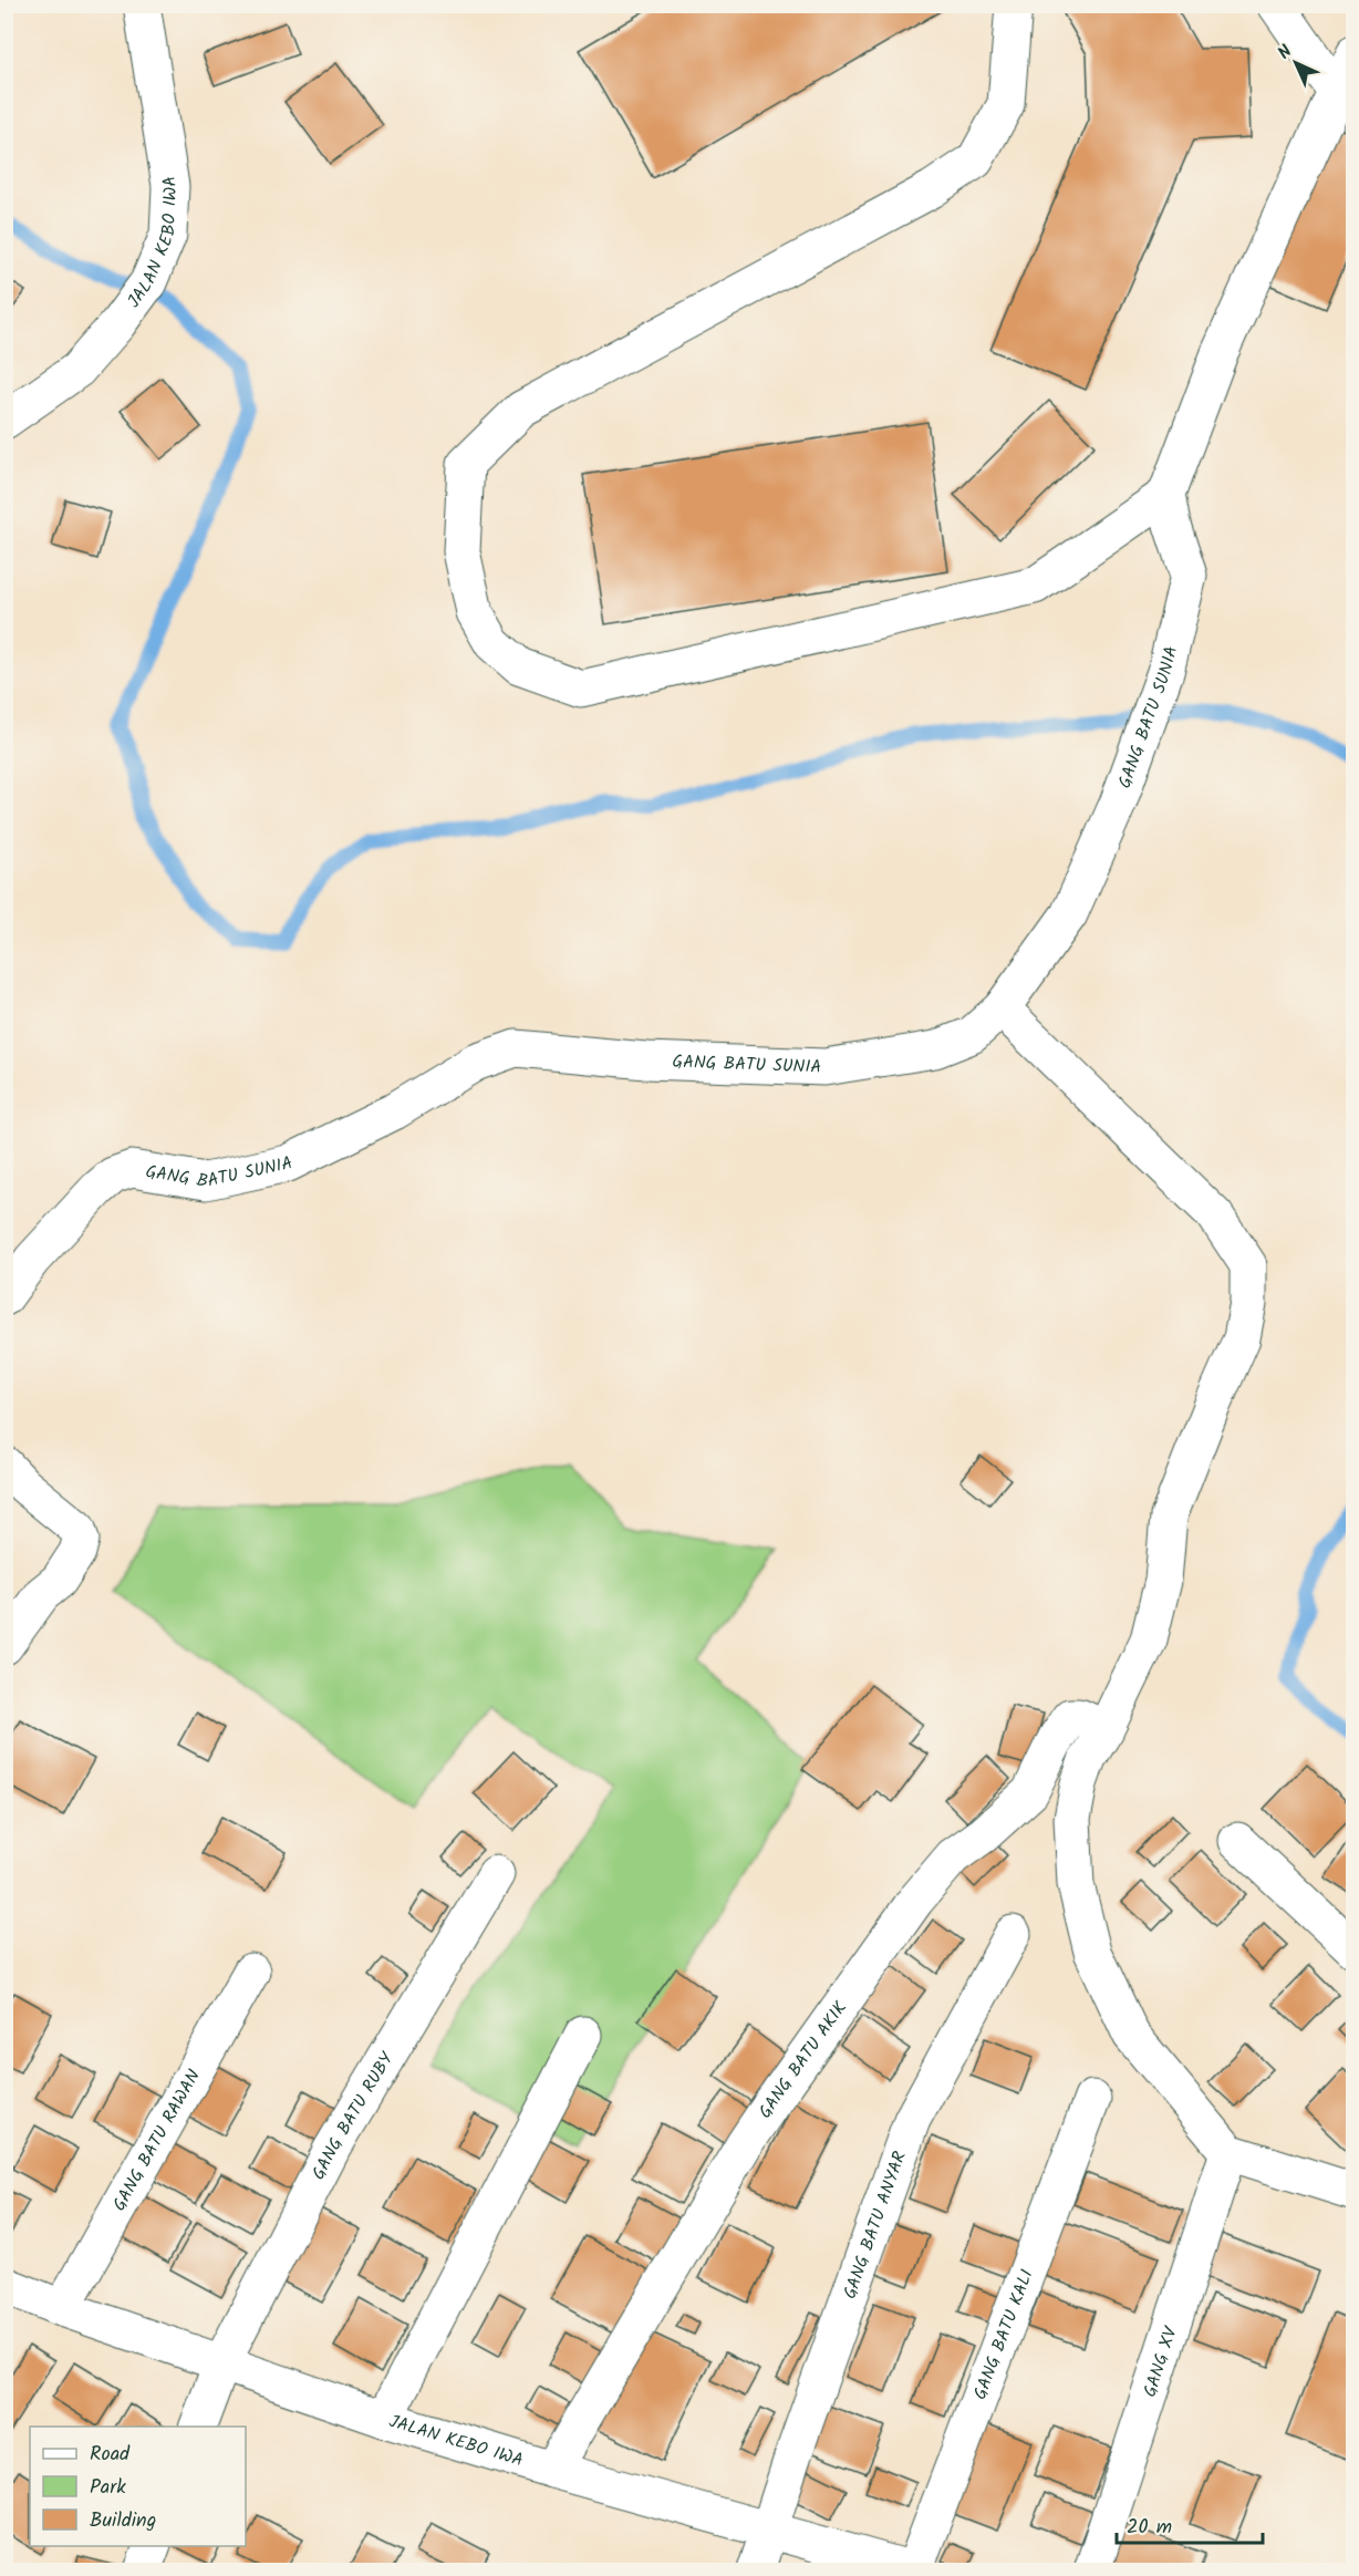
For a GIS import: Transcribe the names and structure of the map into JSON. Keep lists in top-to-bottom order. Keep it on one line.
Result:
{"streets":{"street":["JALAN KEBO IWA","GANG BATU SUNIA","GANG BATU AKIK","GANG BATU RUBY","GANG BATU RAWAN","GANG BATU ANYAR","GANG BATU KALI","GANG XV"]},"crossings":[["JALAN KEBO IWA","GANG BATU AKIK"],["JALAN KEBO IWA","GANG BATU RUBY"],["JALAN KEBO IWA","GANG BATU RAWAN"],["JALAN KEBO IWA","GANG BATU ANYAR"],["JALAN KEBO IWA","GANG BATU KALI"]],"legend":["Road","Park","Building"],"scale_bar":"20 m","north":"top left"}
